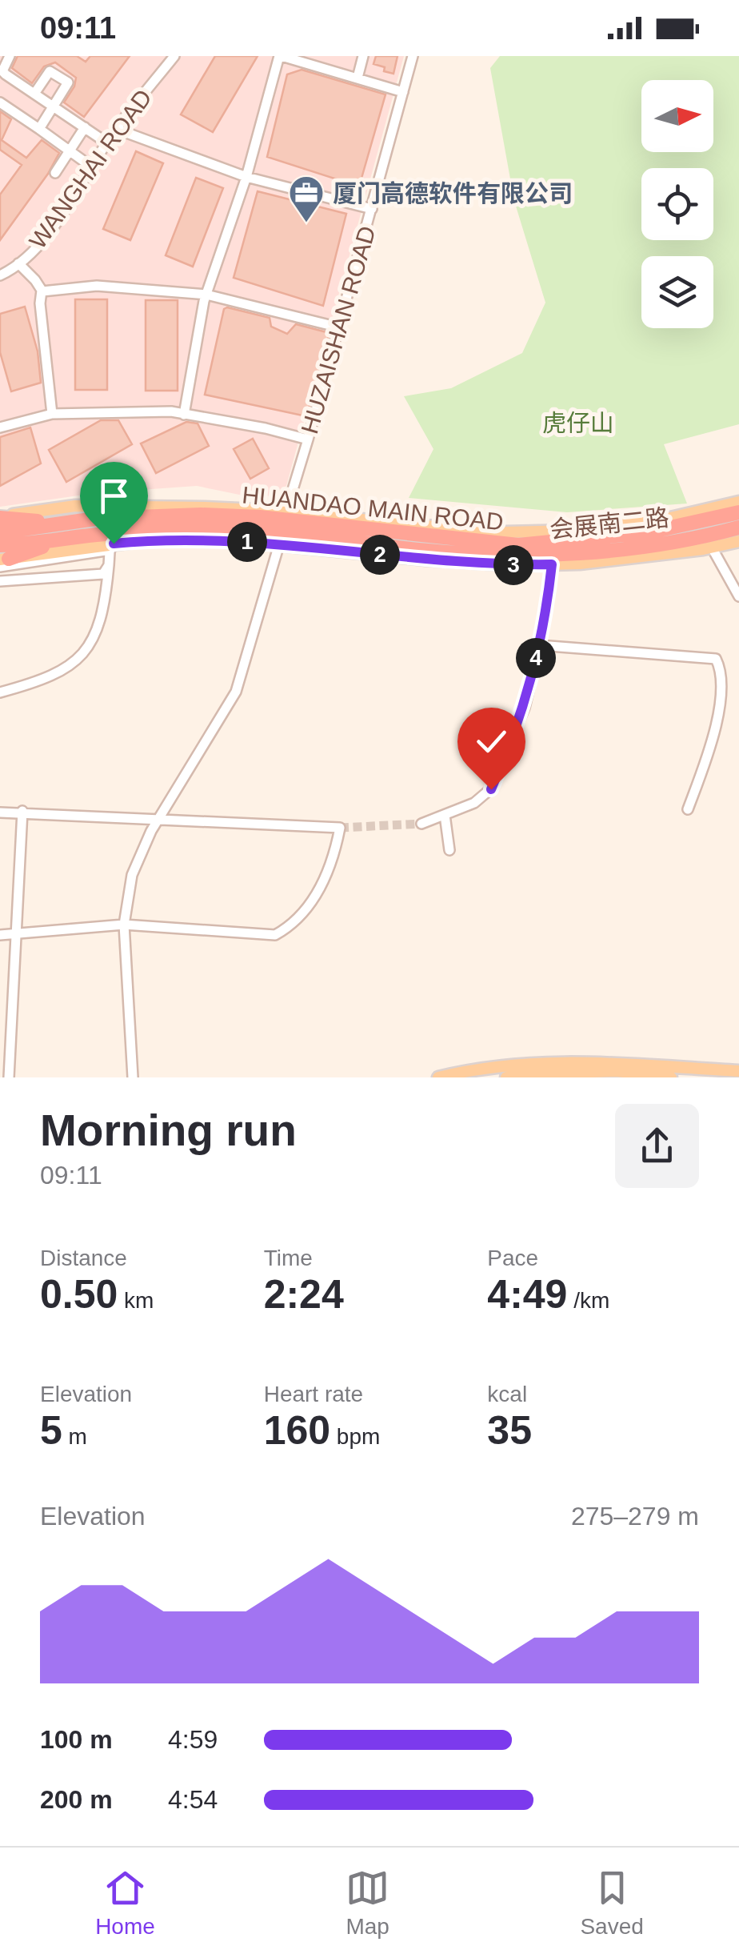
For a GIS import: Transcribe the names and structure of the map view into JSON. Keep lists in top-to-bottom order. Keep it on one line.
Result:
{"streets":{"highway":["HUANDAO MAIN ROAD"],"main road":["会展南二路"],"street":["WANGHAI ROAD","HUZAISHAN ROAD"]},"crossings":[["HUZAISHAN ROAD","会展南二路"]],"parks":["虎仔山"],"places":{"office":["厦门高德软件有限公司"]},"north":"right","page":{"status":"09:11","pins":["1","2","3","4"],"heading":["Morning run","09:11"],"stats":[["Distance","0.50 km"],["Time","2:24"],["Pace","4:49 /km"],["Elevation","5 m"],["Heart rate","160 bpm"],["kcal","35"]],"chart":["Elevation","275–279 m"],"list":[{"name":"100 m","note":"4:59"},{"name":"200 m","note":"4:54"}],"tabs":["Home","Map","Saved"]}}
